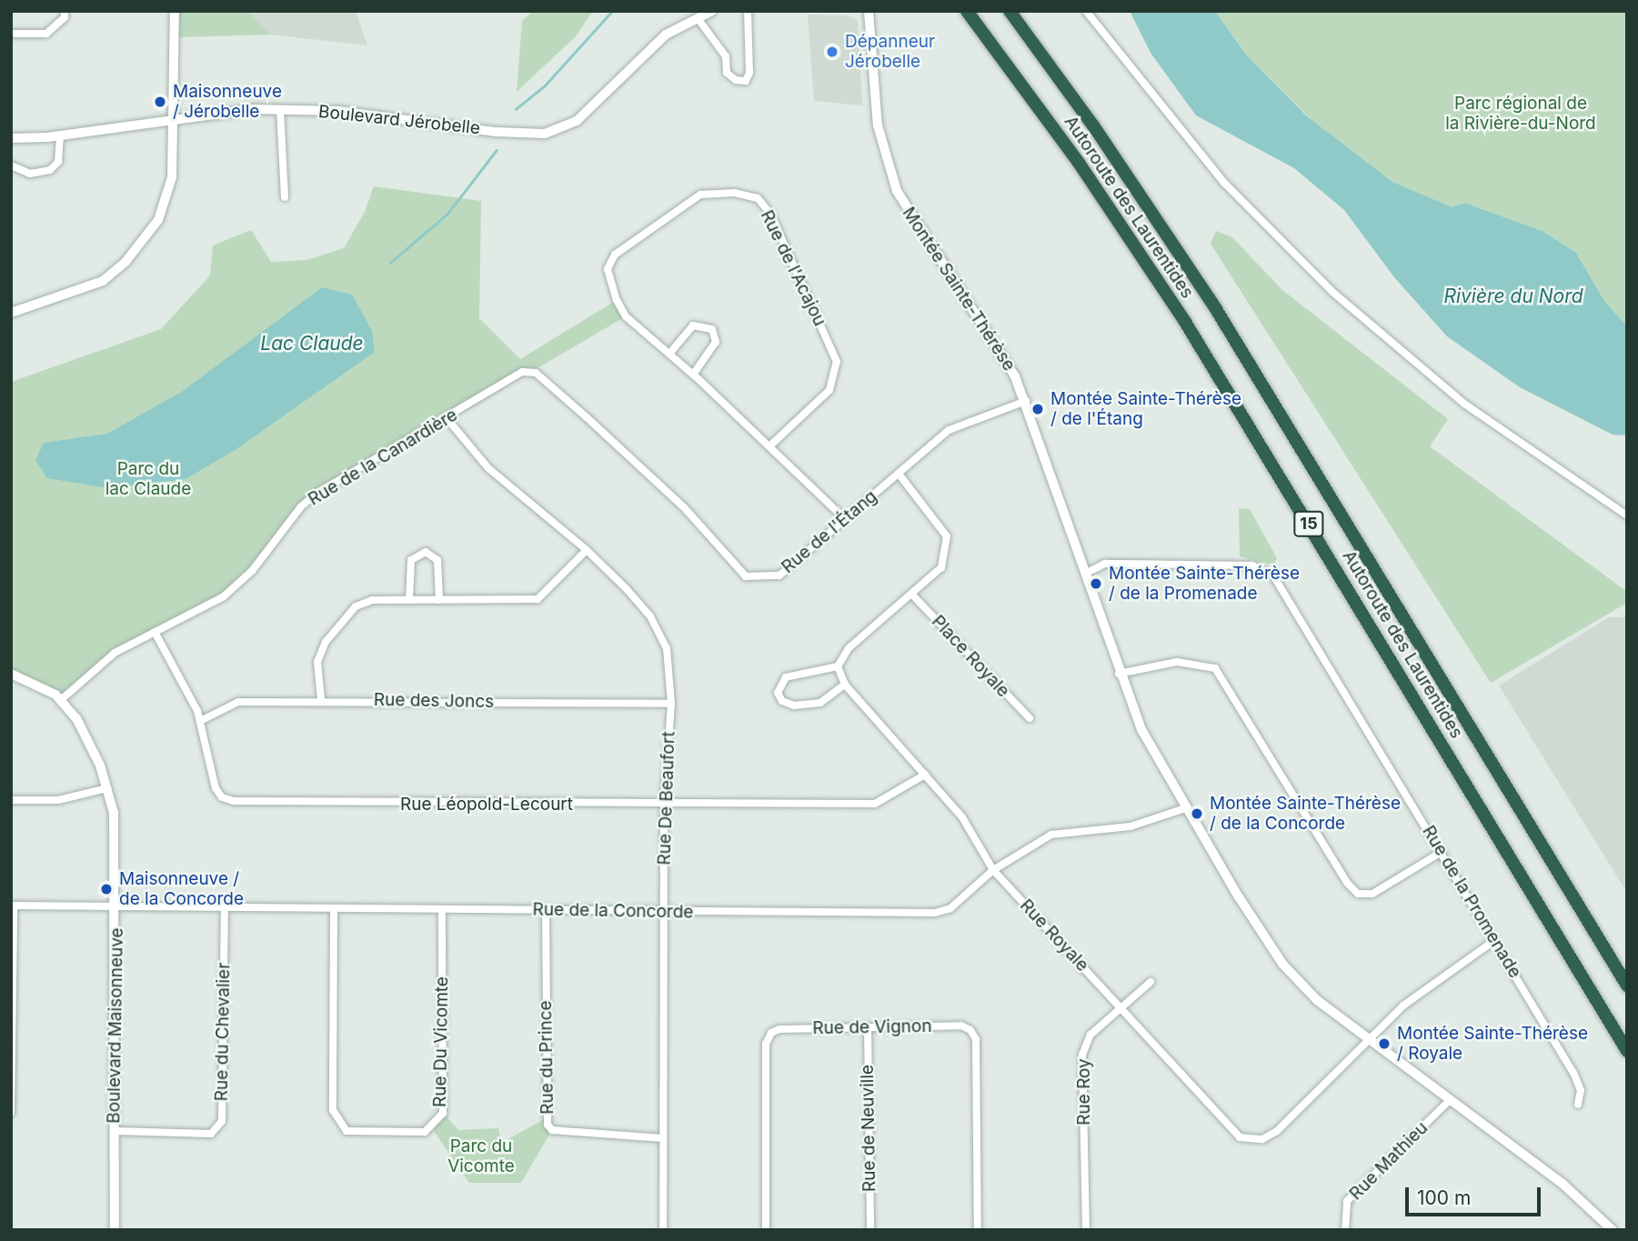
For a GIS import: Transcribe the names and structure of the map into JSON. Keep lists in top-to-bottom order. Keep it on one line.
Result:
{"streets":{"highway":["Autoroute des Laurentides","15"],"street":["Boulevard Jérobelle","Rue de l'Acajou","Montée Sainte-Thérèse","Rue de la Canardière","Rue de l'Étang","Place Royale","Rue des Joncs","Rue De Beaufort","Rue Léopold-Lecourt","Rue de la Promenade","Rue de la Concorde","Rue Royale","Boulevard Maisonneuve","Rue de Vignon","Rue du Chevalier","Rue Du Vicomte","Rue du Prince","Rue Roy","Rue de Neuville","Rue Mathieu"]},"crossings":[["Rue de l'Acajou","Rue de l'Étang"],["Montée Sainte-Thérèse","Rue de l'Étang"],["Montée Sainte-Thérèse","Rue de la Promenade"],["Montée Sainte-Thérèse","Rue de la Concorde"],["Montée Sainte-Thérèse","Rue Royale"],["Montée Sainte-Thérèse","Rue Mathieu"],["Rue de la Canardière","Rue de l'Étang"],["Rue de la Canardière","Rue De Beaufort"],["Rue de la Canardière","Rue Léopold-Lecourt"],["Rue de la Canardière","Boulevard Maisonneuve"],["Rue des Joncs","Rue De Beaufort"],["Rue des Joncs","Rue Léopold-Lecourt"],["Rue De Beaufort","Rue Léopold-Lecourt"],["Rue De Beaufort","Rue de la Concorde"],["Rue De Beaufort","Rue du Prince"],["Rue Léopold-Lecourt","Rue Royale"],["Rue de la Promenade","Rue Royale"],["Rue de la Concorde","Rue Royale"],["Rue de la Concorde","Boulevard Maisonneuve"],["Rue de la Concorde","Rue du Chevalier"],["Rue de la Concorde","Rue Du Vicomte"],["Rue de la Concorde","Rue du Prince"],["Rue Royale","Rue Roy"],["Boulevard Maisonneuve","Rue du Chevalier"],["Rue de Vignon","Rue de Neuville"]],"water":["Rivière du Nord","Lac Claude"],"parks":["Parc régional de la Rivière-du-Nord","Parc du lac Claude","Parc du Vicomte"],"places":["Dépanneur Jérobelle","Maisonneuve / Jérobelle","Montée Sainte-Thérèse / de l'Étang","Montée Sainte-Thérèse / de la Promenade","Montée Sainte-Thérèse / de la Concorde","Maisonneuve / de la Concorde","Montée Sainte-Thérèse / Royale"],"scale_bar":"100 m"}
